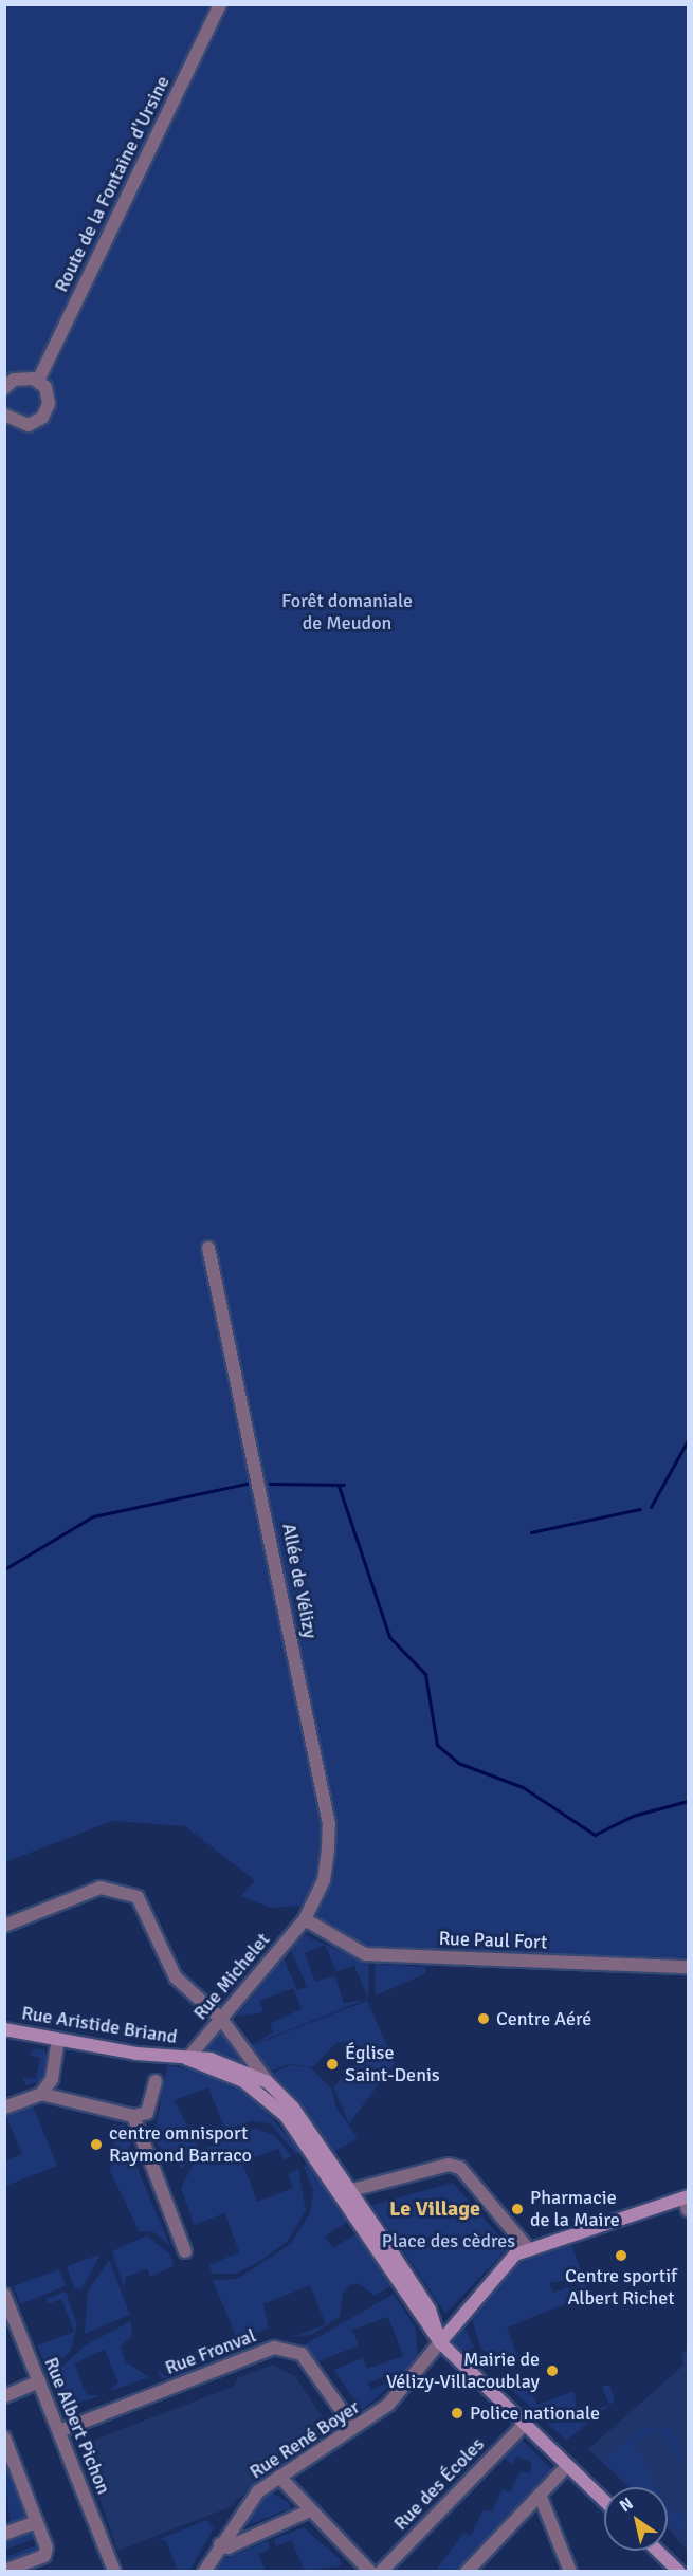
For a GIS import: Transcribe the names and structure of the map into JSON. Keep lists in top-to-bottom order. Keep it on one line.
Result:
{"streets":{"street":["Route de la Fontaine d'Ursine","Allée de Vélizy","Rue Paul Fort","Rue Michelet","Rue Aristide Briand","Rue Fronval","Rue Albert Pichon","Rue René Boyer","Rue des Écoles"]},"crossings":[["Allée de Vélizy","Rue Paul Fort"],["Allée de Vélizy","Rue Michelet"],["Rue Paul Fort","Rue Michelet"],["Rue Michelet","Rue Aristide Briand"],["Rue Aristide Briand","Rue René Boyer"],["Rue Fronval","Rue Albert Pichon"]],"districts":["Le Village"],"parks":["Forêt domaniale de Meudon","Place des cèdres"],"places":["Centre Aéré","Église Saint-Denis","centre omnisport Raymond Barraco","Pharmacie de la Maire","Centre sportif Albert Richet","Mairie de Vélizy-Villacoublay","Police nationale"],"north":"top left"}
